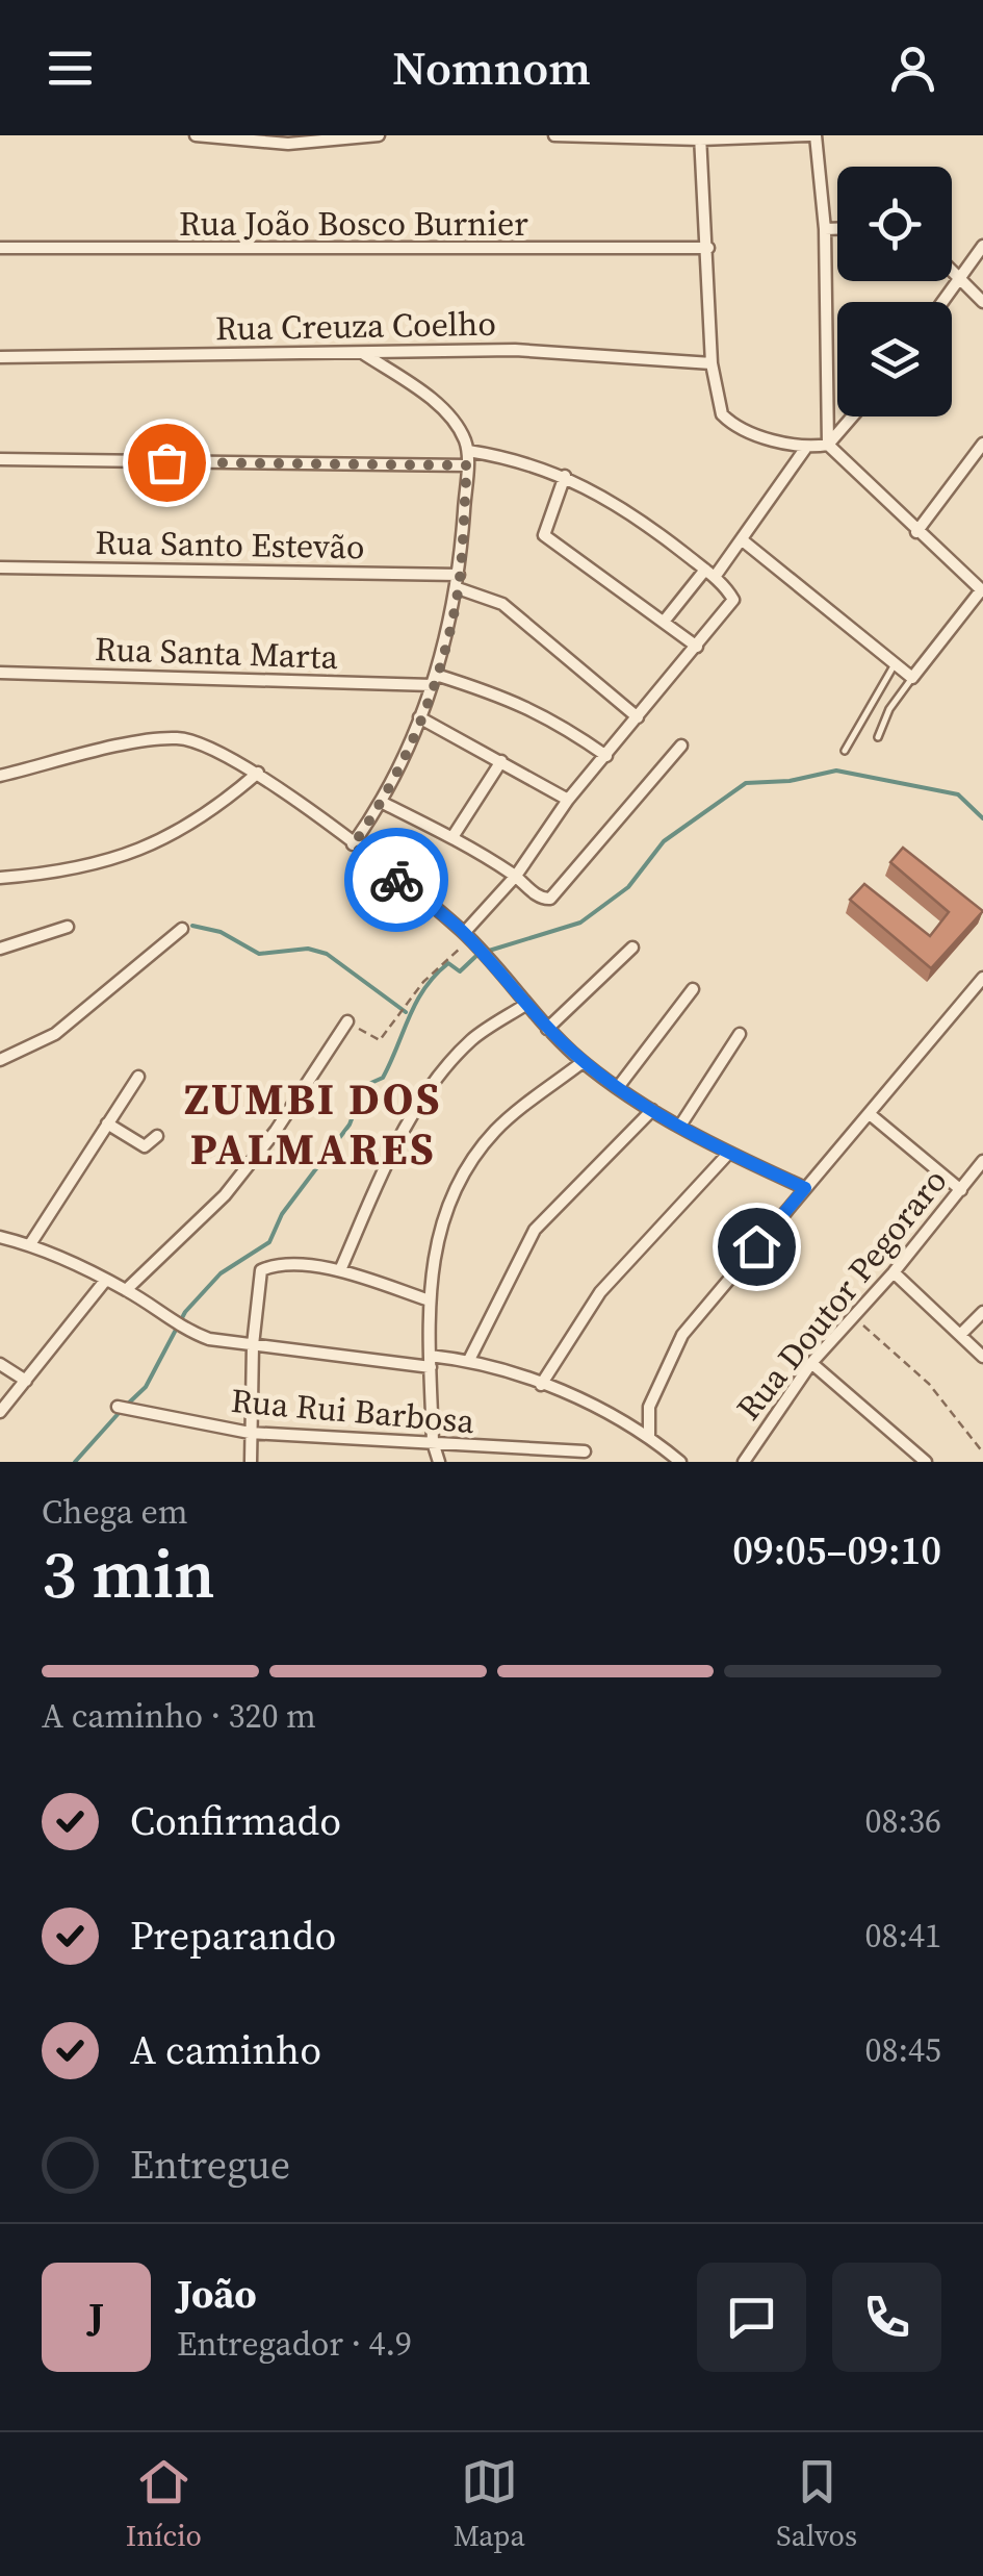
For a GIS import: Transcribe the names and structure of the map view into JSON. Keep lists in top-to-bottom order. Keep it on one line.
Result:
{"streets":{"street":["Rua João Bosco Burnier","Rua Creuza Coelho","Rua Santo Estevão","Rua Santa Marta","Rua Doutor Pegoraro","Rua Rui Barbosa"]},"districts":["ZUMBI DOS PALMARES"],"page":{"header":"Nomnom","heading":["3 min","Chega em","09:05–09:10"],"panel":["João","Entregador · 4.9"],"bar":"A caminho · 320 m","list":[["Confirmado","08:36"],["Preparando","08:41"],["A caminho","08:45"],"Entregue"],"round":"J","tabs":["Início","Mapa","Salvos"]}}
